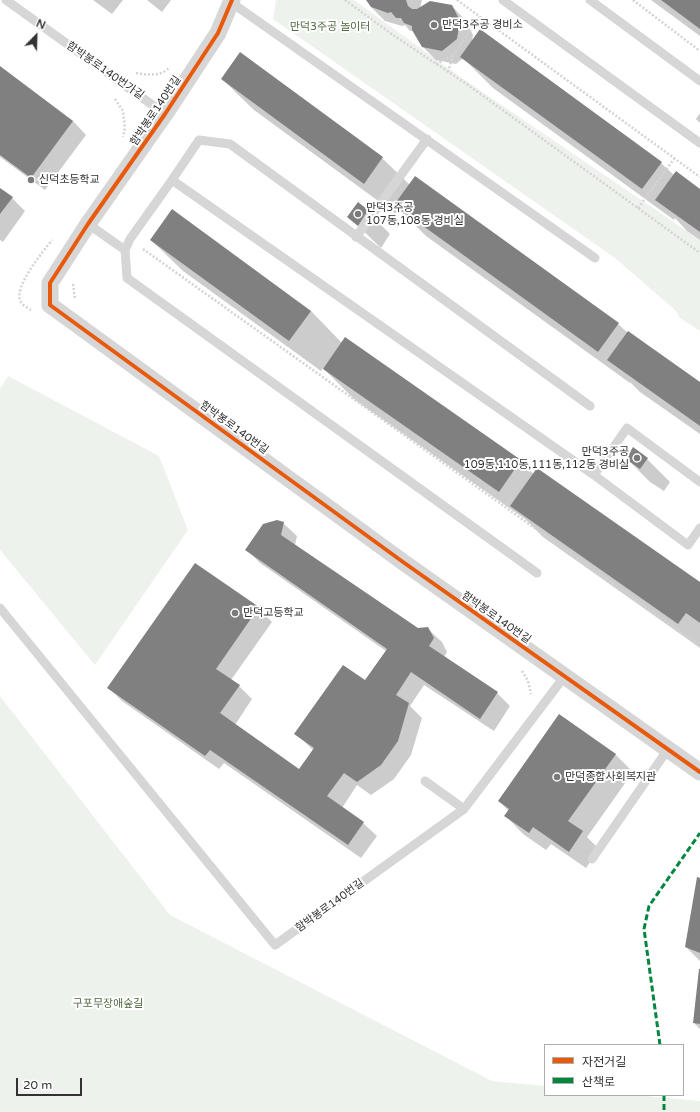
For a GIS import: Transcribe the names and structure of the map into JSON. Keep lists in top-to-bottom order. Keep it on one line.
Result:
{"streets":{"street":["함박봉로140번길"],"lane":["함박봉로140번가길"]},"crossings":[["함박봉로140번가길","함박봉로140번길"]],"parks":["만덕3주공 놀이터","구포무장애숲길"],"places":["만덕3주공 경비소","신덕초등학교","만덕3주공 107동,108동 경비실","만덕3주공 109동,110동,111동,112동 경비실","만덕고등학교","만덕종합사회복지관"],"legend":["자전거길","산책로"],"scale_bar":"20 m","north":"top right"}
